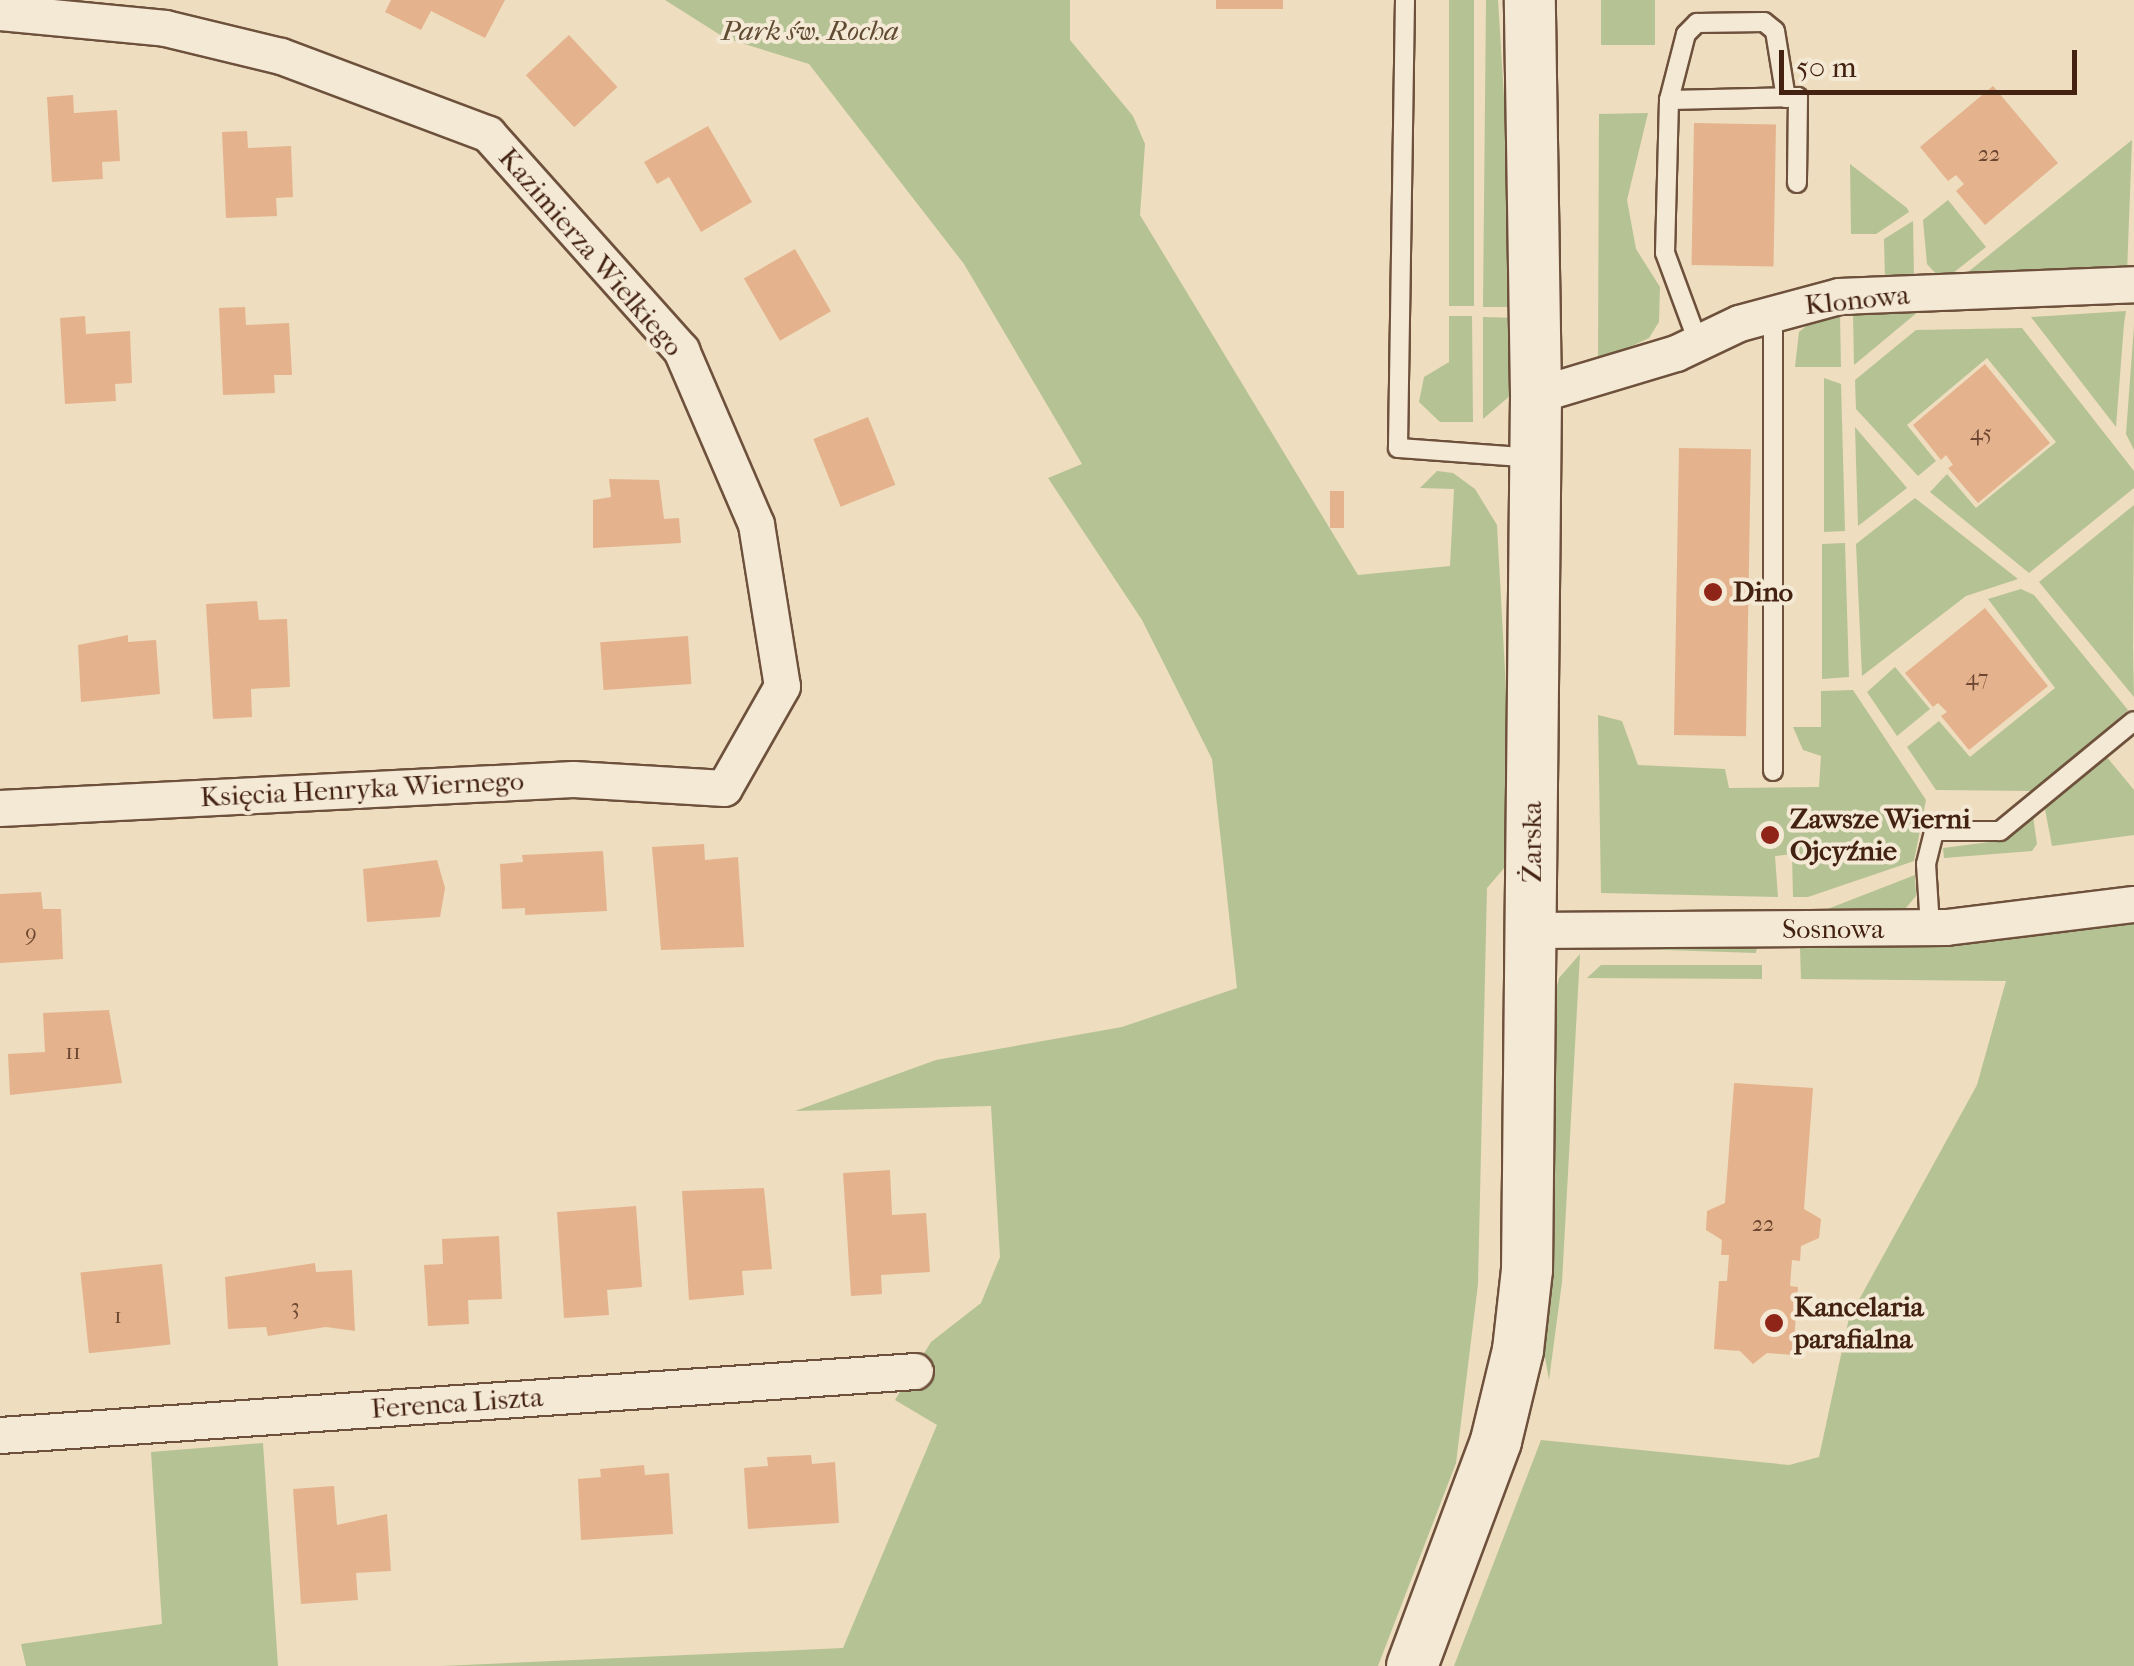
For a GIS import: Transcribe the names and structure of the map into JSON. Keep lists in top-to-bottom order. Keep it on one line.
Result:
{"streets":{"street":["Kazimierza Wielkiego","Klonowa","Księcia Henryka Wiernego","Żarska","Sosnowa","Ferenca Liszta"]},"crossings":[["Kazimierza Wielkiego","Księcia Henryka Wiernego"],["Klonowa","Żarska"],["Żarska","Sosnowa"]],"parks":["Park św. Rocha"],"places":["Dino","Zawsze Wierni Ojcyźnie","Kancelaria parafialna"],"house_numbers":["22","45","47","9","11","22","3","1"],"scale_bar":"50 m"}
